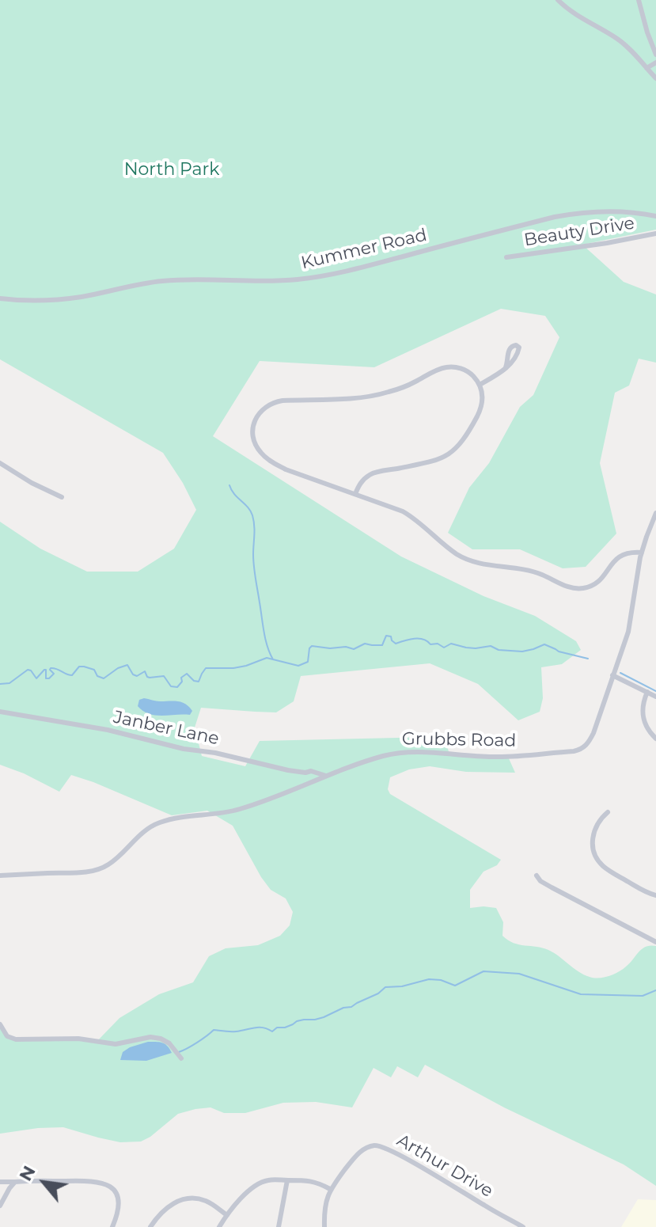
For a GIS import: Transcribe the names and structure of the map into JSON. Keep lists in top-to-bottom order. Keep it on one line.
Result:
{"streets":{"street":["Beauty Drive","Kummer Road","Janber Lane","Grubbs Road","Arthur Drive"]},"crossings":[["Janber Lane","Grubbs Road"]],"parks":["North Park"],"north":"top left"}
